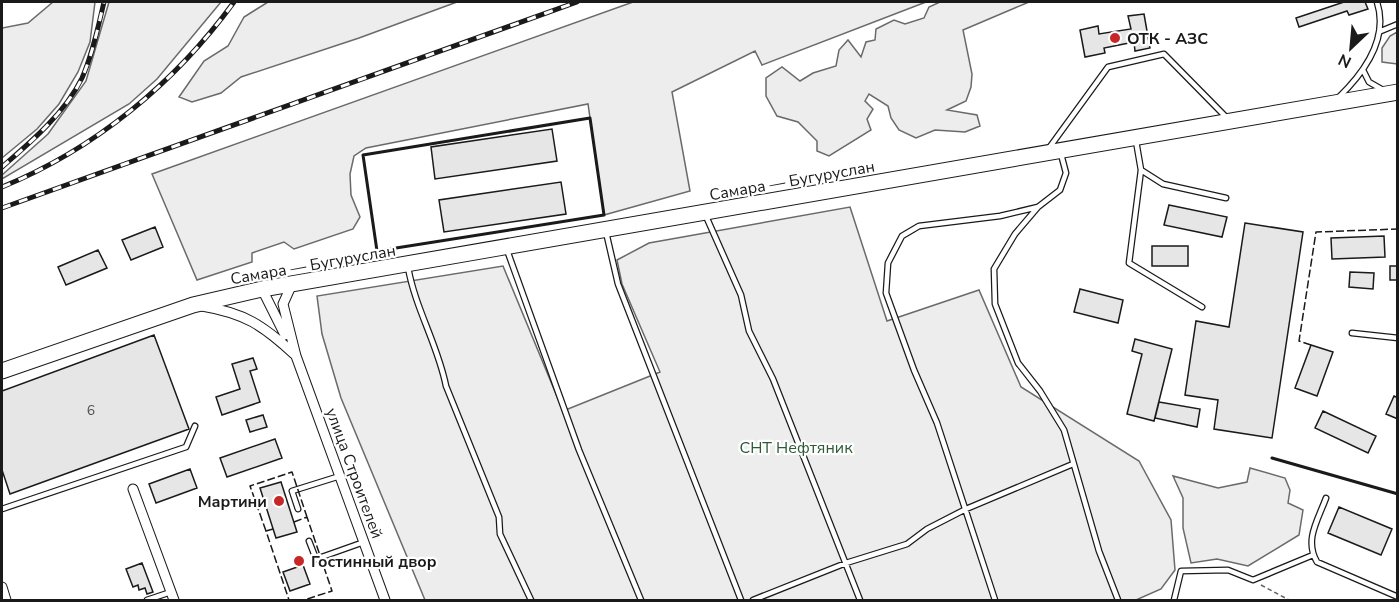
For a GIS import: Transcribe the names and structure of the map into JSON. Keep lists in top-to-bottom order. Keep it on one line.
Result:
{"streets":{"main road":["Самара — Бугуруслан"],"street":["улица Строителей"]},"parks":["СНТ Нефтяник"],"places":["ОТК - АЗС","Мартини","Гостинный двор"],"house_numbers":["6"],"north":"bottom left"}
